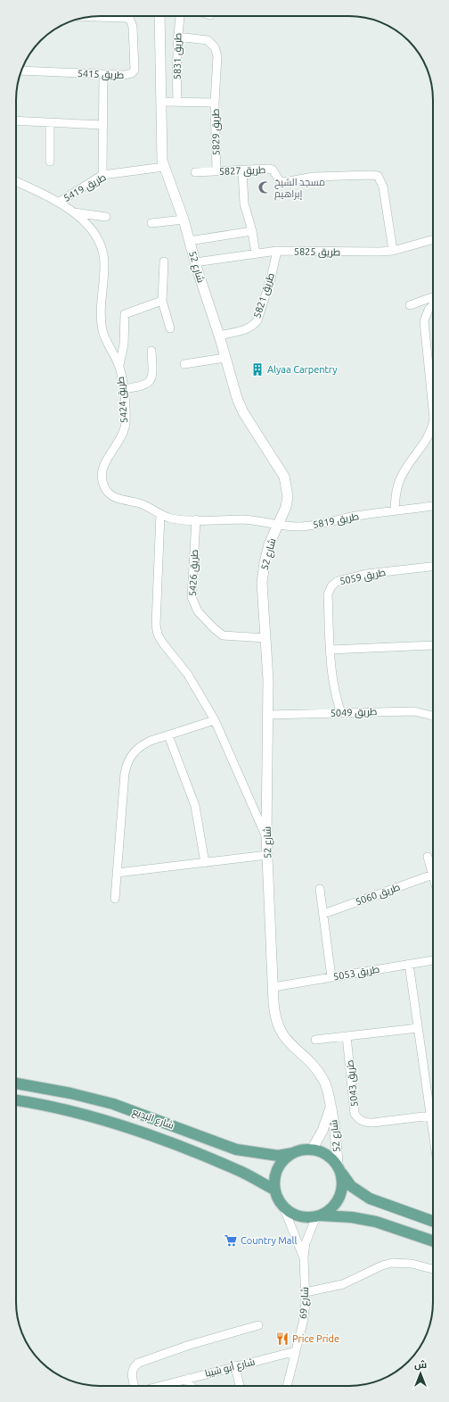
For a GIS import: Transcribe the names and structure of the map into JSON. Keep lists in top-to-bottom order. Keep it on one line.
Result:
{"streets":{"main road":["شارع البديع"],"street":["طريق 5831","طريق 5415","طريق 5829","طريق 5827","طريق 5419","طريق 5825","شارع 52","طريق 5821","طريق 5424","طريق 5819","طريق 5426","طريق 5059","طريق 5049","طريق 5060","طريق 5053","طريق 5043","شارع 69","شارع أبو شيبا"]},"crossings":[["طريق 5831","طريق 5829"],["طريق 5829","طريق 5827"],["طريق 5829","شارع 52"],["طريق 5827","طريق 5825"],["طريق 5419","شارع 52"],["طريق 5419","طريق 5424"],["طريق 5825","شارع 52"],["طريق 5825","طريق 5821"],["شارع 52","طريق 5821"],["شارع 52","طريق 5424"],["شارع 52","طريق 5819"],["شارع 52","طريق 5426"],["شارع 52","طريق 5049"],["شارع 52","طريق 5053"],["شارع 52","شارع البديع"],["شارع 52","شارع 69"],["طريق 5424","طريق 5819"],["طريق 5424","طريق 5426"],["طريق 5059","طريق 5049"],["شارع البديع","شارع 69"],["شارع 69","شارع أبو شيبا"]],"places":{"mosque":["مسجد الشيخ إبراهيم"],"building":["Alyaa Carpentry"],"supermarket":["Country Mall"],"restaurant":["Price Pride"]},"north":"top"}
